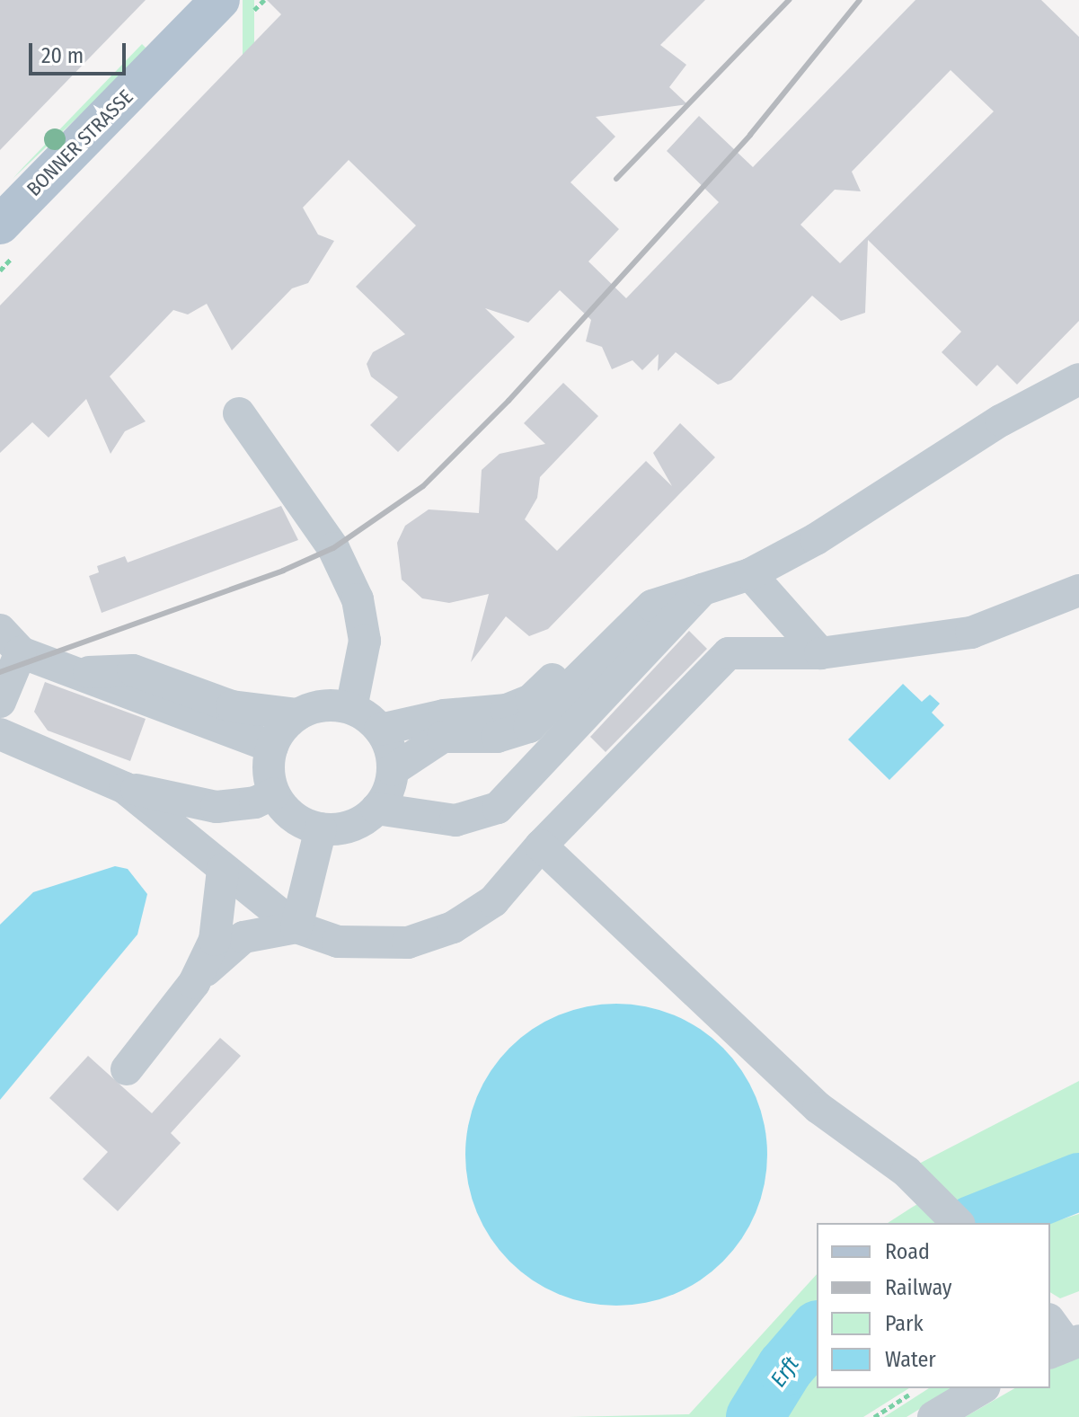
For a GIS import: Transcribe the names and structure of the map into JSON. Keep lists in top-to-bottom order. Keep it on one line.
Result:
{"streets":{"main road":["BONNER STRASSE"]},"water":["Erft"],"legend":["Road","Railway","Park","Water"],"scale_bar":"20 m"}
